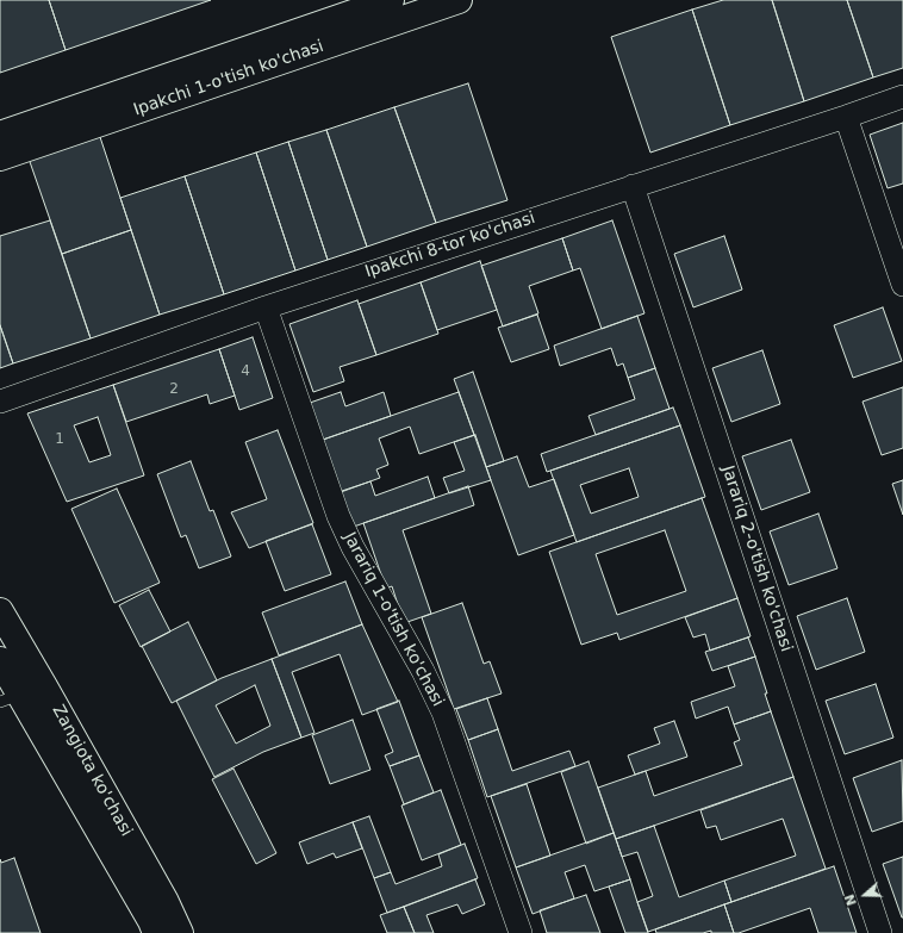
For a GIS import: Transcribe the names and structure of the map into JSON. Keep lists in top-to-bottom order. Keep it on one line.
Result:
{"streets":{"main road":["Ipakchi 1-o'tish ko'chasi","Zangiota ko'chasi"],"street":["Ipakchi 8-tor ko'chasi","Jarariq 2-o'tish ko'chasi","Jarariq 1-o'tish ko'chasi"]},"crossings":[["Ipakchi 8-tor ko'chasi","Jarariq 2-o'tish ko'chasi"],["Ipakchi 8-tor ko'chasi","Jarariq 1-o'tish ko'chasi"]],"house_numbers":["4","2","1"],"north":"left"}
